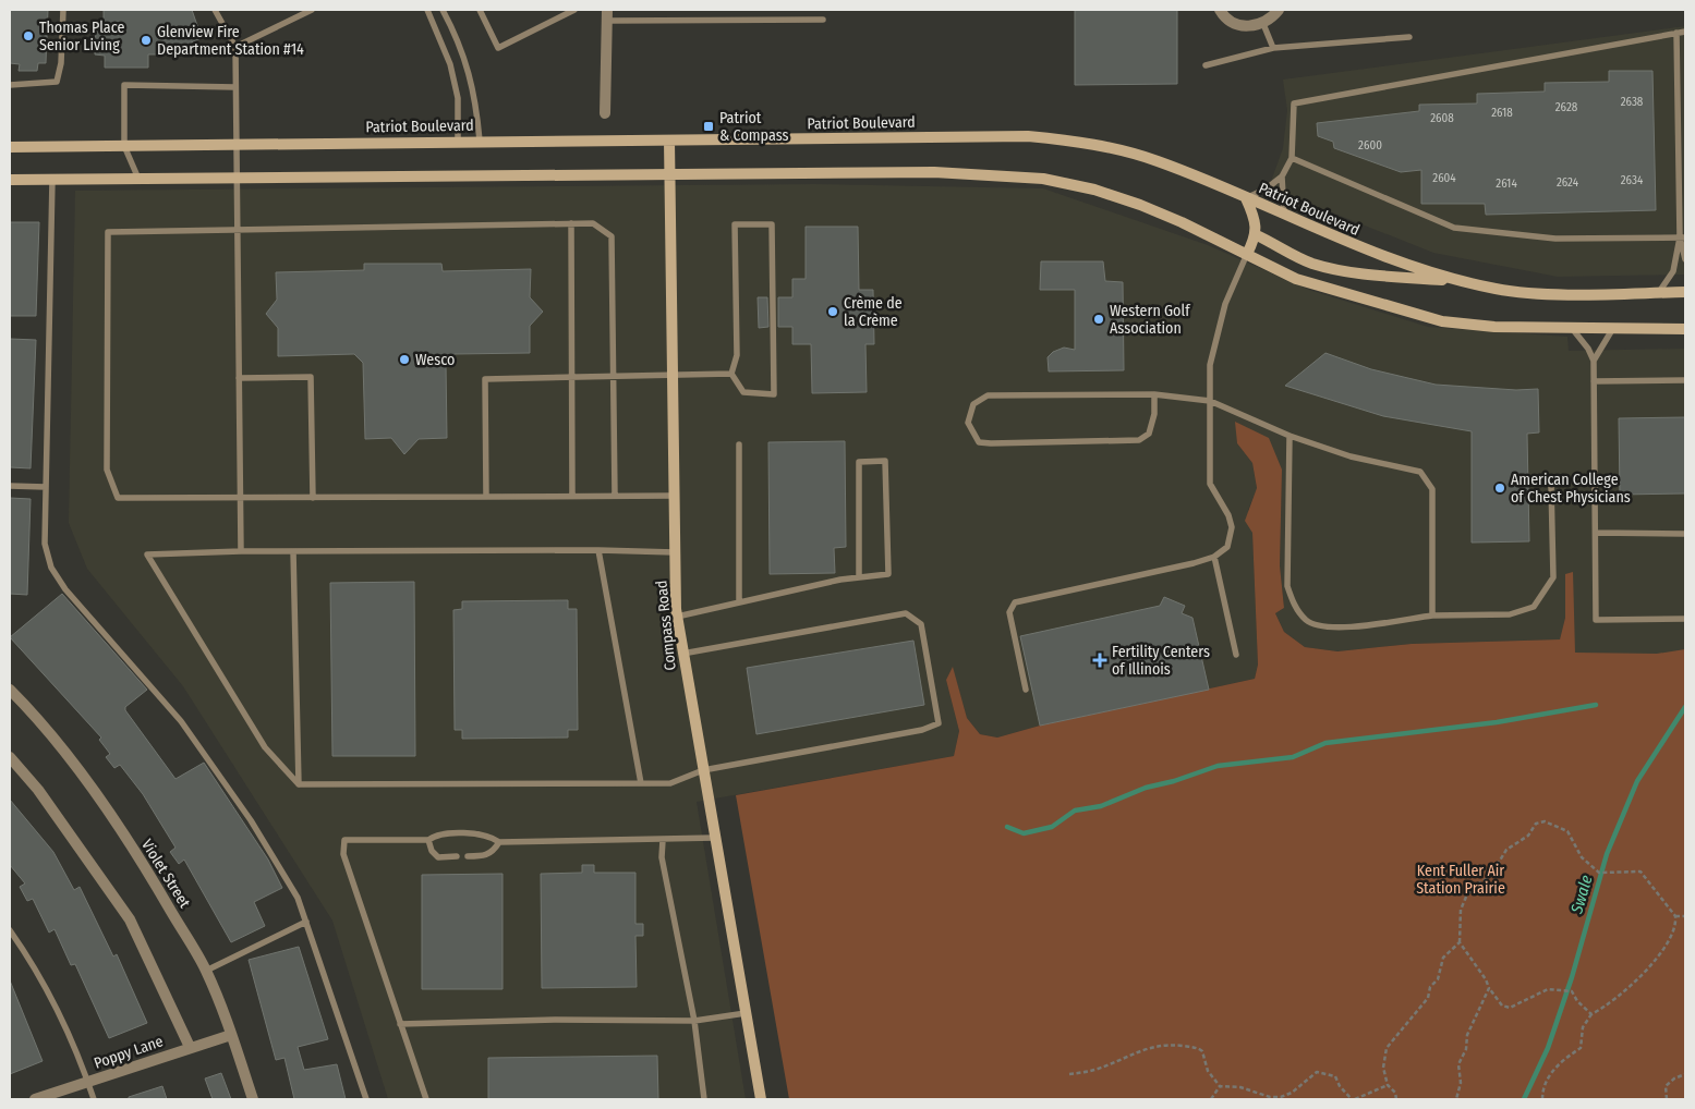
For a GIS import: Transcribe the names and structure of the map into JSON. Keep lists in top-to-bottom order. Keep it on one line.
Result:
{"streets":{"main road":["Patriot Boulevard","Compass Road"],"street":["Violet Street","Poppy Lane"]},"crossings":[["Patriot Boulevard","Compass Road"],["Violet Street","Poppy Lane"]],"water":["Swale"],"parks":["Kent Fuller Air Station Prairie"],"places":{"other":["Thomas Place Senior Living","Glenview Fire Department Station #14","Crème de la Crème","Western Golf Association","Wesco","American College of Chest Physicians"],"transit":["Patriot & Compass"],"health":["Fertility Centers of Illinois"]},"house_numbers":["2638","2628","2618","2608","2600","2604","2634","2624","2614"]}
